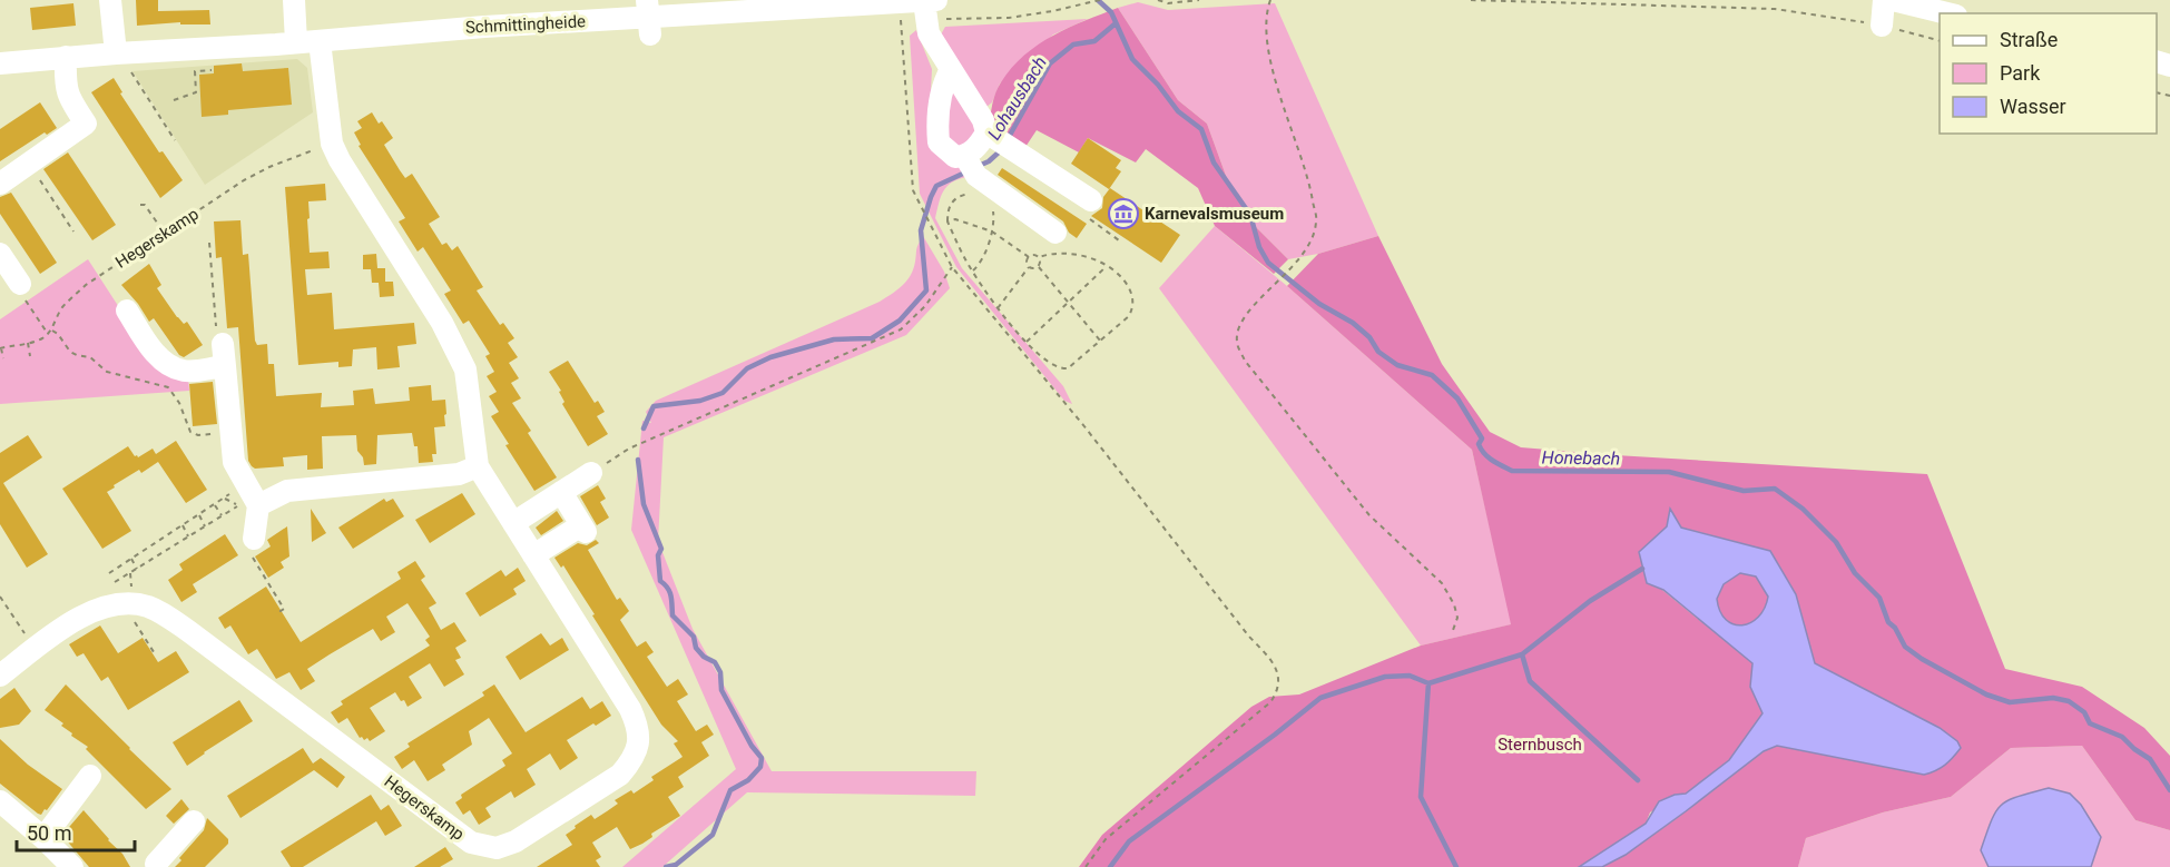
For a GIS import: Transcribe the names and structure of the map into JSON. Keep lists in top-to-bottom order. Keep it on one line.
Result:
{"streets":{"street":["Schmittingheide","Hegerskamp"]},"crossings":[["Schmittingheide","Hegerskamp"]],"water":["Lohausbach","Honebach"],"parks":["Sternbusch"],"places":{"museum":["Karnevalsmuseum"]},"legend":["Straße","Park","Wasser"],"scale_bar":"50 m"}
